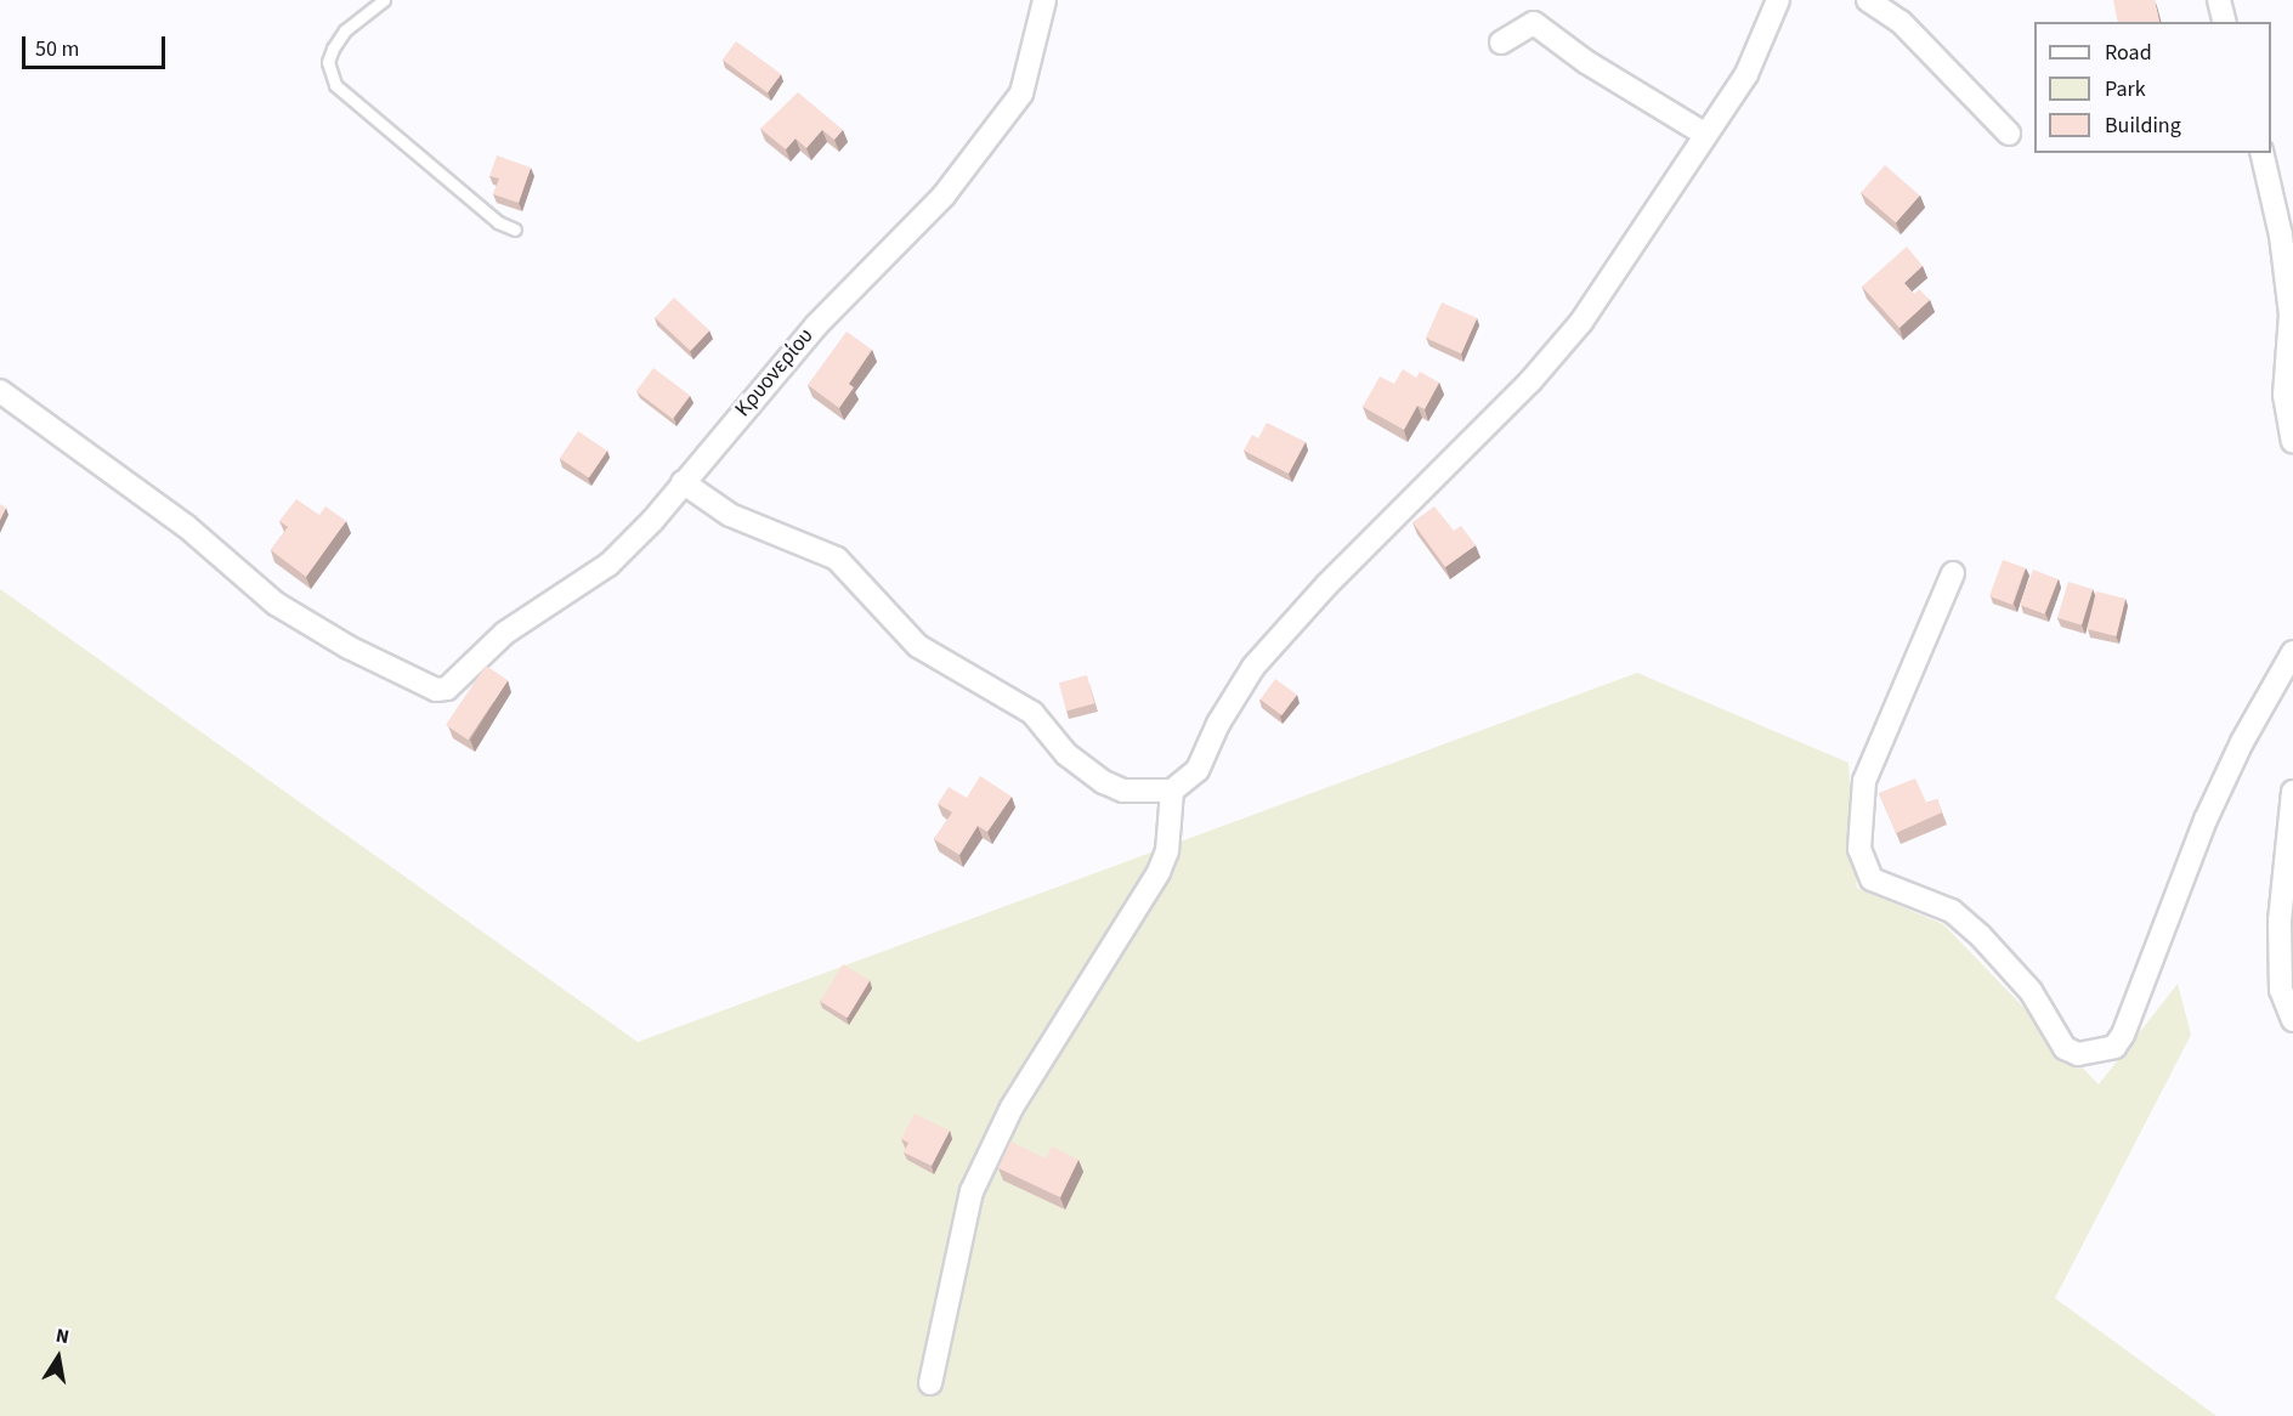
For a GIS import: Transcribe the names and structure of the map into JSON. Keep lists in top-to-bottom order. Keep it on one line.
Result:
{"streets":{"street":["Κρυονερίου"]},"legend":["Road","Park","Building"],"scale_bar":"50 m","north":"top"}
